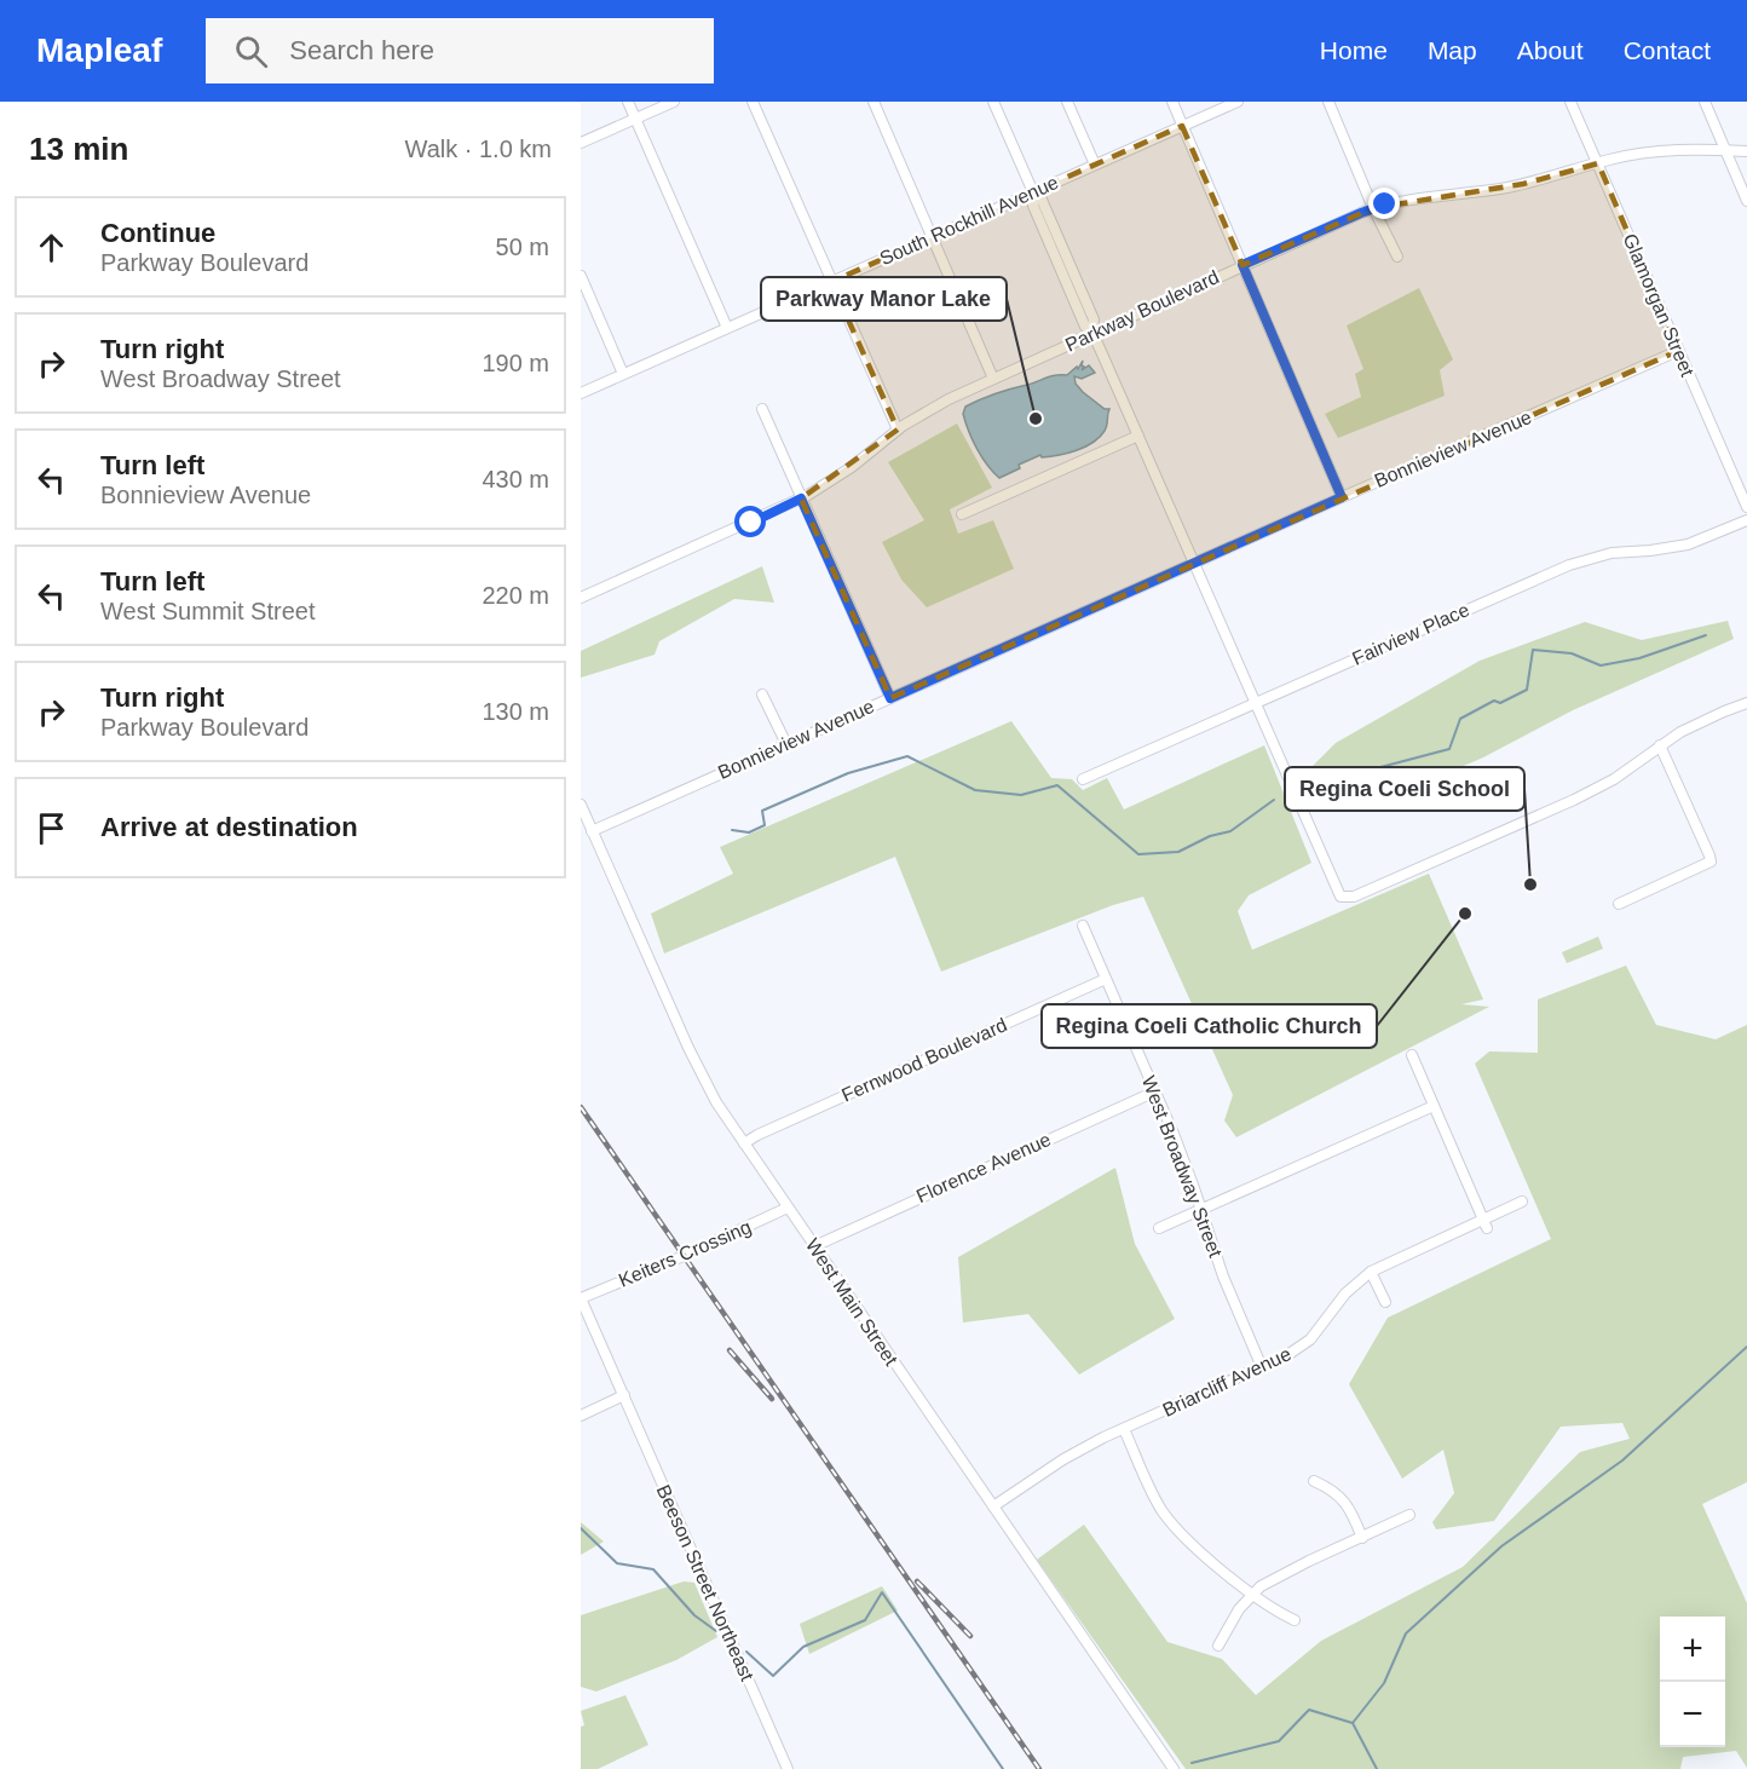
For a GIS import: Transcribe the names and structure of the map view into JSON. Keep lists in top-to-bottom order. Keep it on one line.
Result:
{"streets":{"street":["South Rockhill Avenue","Glamorgan Street","Parkway Boulevard","Bonnieview Avenue","Fairview Place","Fernwood Boulevard","West Broadway Street","Florence Avenue","Keiters Crossing","West Main Street","Briarcliff Avenue","Beeson Street Northeast"]},"crossings":[["Glamorgan Street","Parkway Boulevard"],["Glamorgan Street","Bonnieview Avenue"],["Bonnieview Avenue","West Main Street"],["Fernwood Boulevard","West Broadway Street"],["Fernwood Boulevard","West Main Street"],["West Broadway Street","Florence Avenue"],["West Broadway Street","Briarcliff Avenue"],["Florence Avenue","West Main Street"],["Keiters Crossing","West Main Street"],["Keiters Crossing","Beeson Street Northeast"],["West Main Street","Briarcliff Avenue"]],"places":["Parkway Manor Lake","Regina Coeli School","Regina Coeli Catholic Church"],"page":{"header":"Mapleaf","search":"Search here","nav":["Home","Map","About","Contact"],"heading":["13 min","Walk · 1.0 km"],"list":[["Continue","Parkway Boulevard","50 m"],["Turn right","West Broadway Street","190 m"],["Turn left","Bonnieview Avenue","430 m"],["Turn left","West Summit Street","220 m"],["Turn right","Parkway Boulevard","130 m"],"Arrive at destination"],"map_buttons":["+","−"]}}
